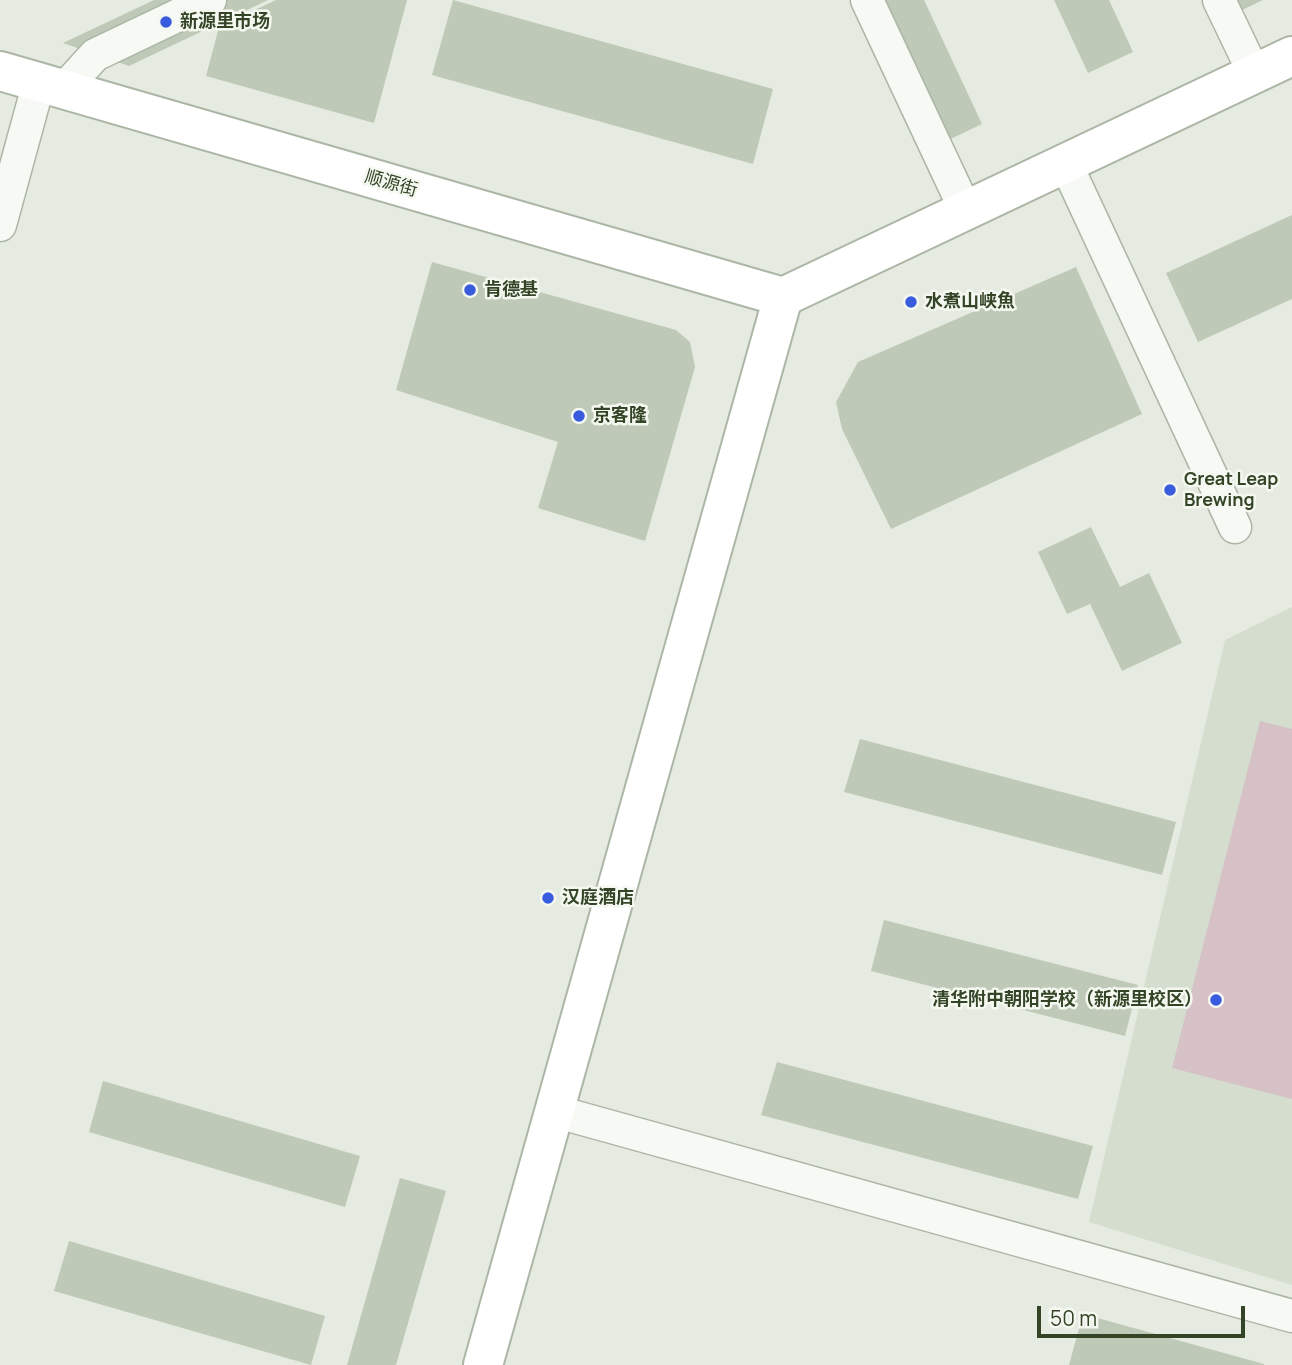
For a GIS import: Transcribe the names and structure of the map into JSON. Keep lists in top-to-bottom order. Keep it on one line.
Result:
{"streets":{"street":["顺源街"]},"places":["新源里市场","肯德基","水煮山峡魚","京客隆","Great Leap Brewing","汉庭酒店","清华附中朝阳学校（新源里校区）"],"scale_bar":"50 m"}
